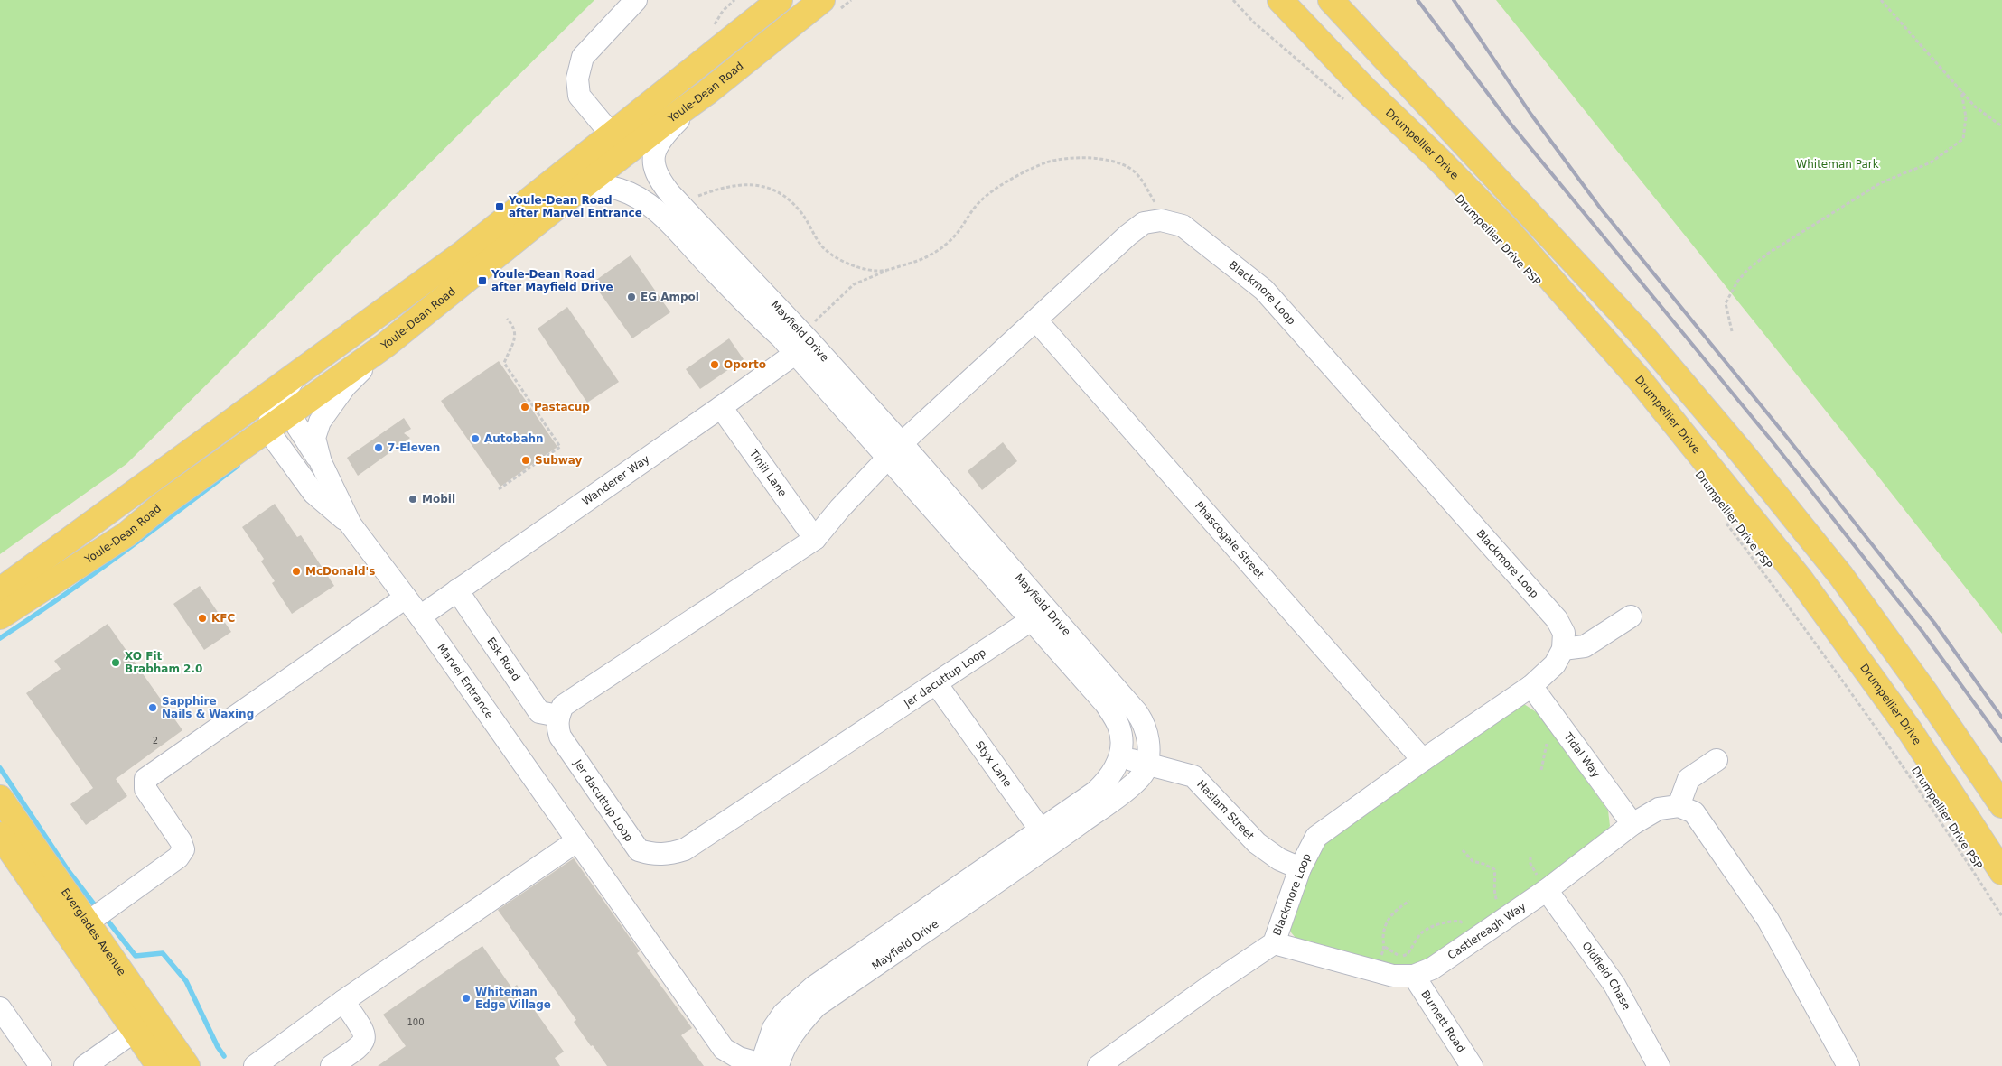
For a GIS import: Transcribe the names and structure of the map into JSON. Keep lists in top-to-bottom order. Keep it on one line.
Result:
{"streets":{"main road":["Youle-Dean Road","Drumpellier Drive","Everglades Avenue"],"street":["Blackmore Loop","Mayfield Drive","Tinjil Lane","Wanderer Way","Phascogale Street","Esk Road","Jer dacuttup Loop","Marvel Entrance","Tidal Way","Styx Lane","Haslam Street","Castlereagh Way","Oldfield Chase","Burnett Road"],"path":["Drumpellier Drive PSP"]},"crossings":[["Youle-Dean Road","Mayfield Drive"],["Youle-Dean Road","Marvel Entrance"],["Blackmore Loop","Mayfield Drive"],["Blackmore Loop","Phascogale Street"],["Blackmore Loop","Tidal Way"],["Blackmore Loop","Haslam Street"],["Blackmore Loop","Castlereagh Way"],["Mayfield Drive","Wanderer Way"],["Mayfield Drive","Jer dacuttup Loop"],["Mayfield Drive","Marvel Entrance"],["Mayfield Drive","Styx Lane"],["Mayfield Drive","Haslam Street"],["Tinjil Lane","Wanderer Way"],["Wanderer Way","Esk Road"],["Wanderer Way","Marvel Entrance"],["Esk Road","Jer dacuttup Loop"],["Jer dacuttup Loop","Styx Lane"],["Tidal Way","Castlereagh Way"],["Castlereagh Way","Oldfield Chase"],["Castlereagh Way","Burnett Road"]],"parks":["Whiteman Park"],"places":{"transit":["Youle-Dean Road after Marvel Entrance","Youle-Dean Road after Mayfield Drive"],"other":["EG Ampol","Oporto","Pastacup","Autobahn","7-Eleven","Subway","Mobil","McDonald's","KFC","XO Fit Brabham 2.0","Sapphire Nails & Waxing","Whiteman Edge Village"]},"house_numbers":["2","100"]}
